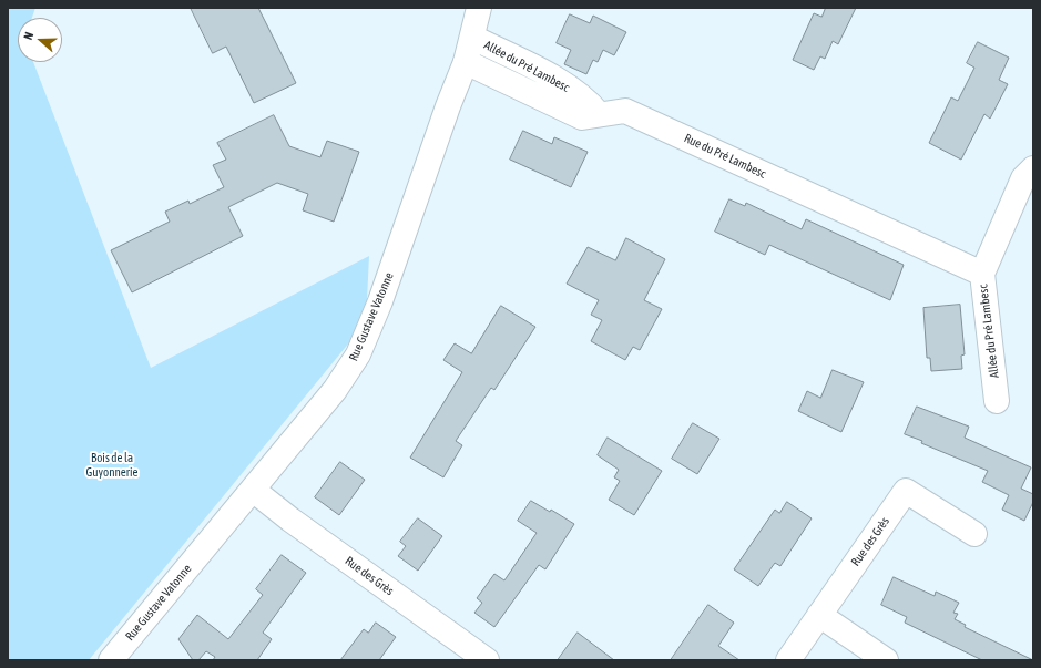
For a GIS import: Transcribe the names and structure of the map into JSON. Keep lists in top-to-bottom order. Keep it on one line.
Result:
{"streets":{"street":["Allée du Pré Lambesc","Rue du Pré Lambesc","Rue Gustave Vatonne","Rue des Grès"]},"crossings":[["Allée du Pré Lambesc","Rue du Pré Lambesc"],["Allée du Pré Lambesc","Rue Gustave Vatonne"],["Rue du Pré Lambesc","Rue Gustave Vatonne"],["Rue Gustave Vatonne","Rue des Grès"]],"parks":["Bois de la Guyonnerie"],"north":"left"}
